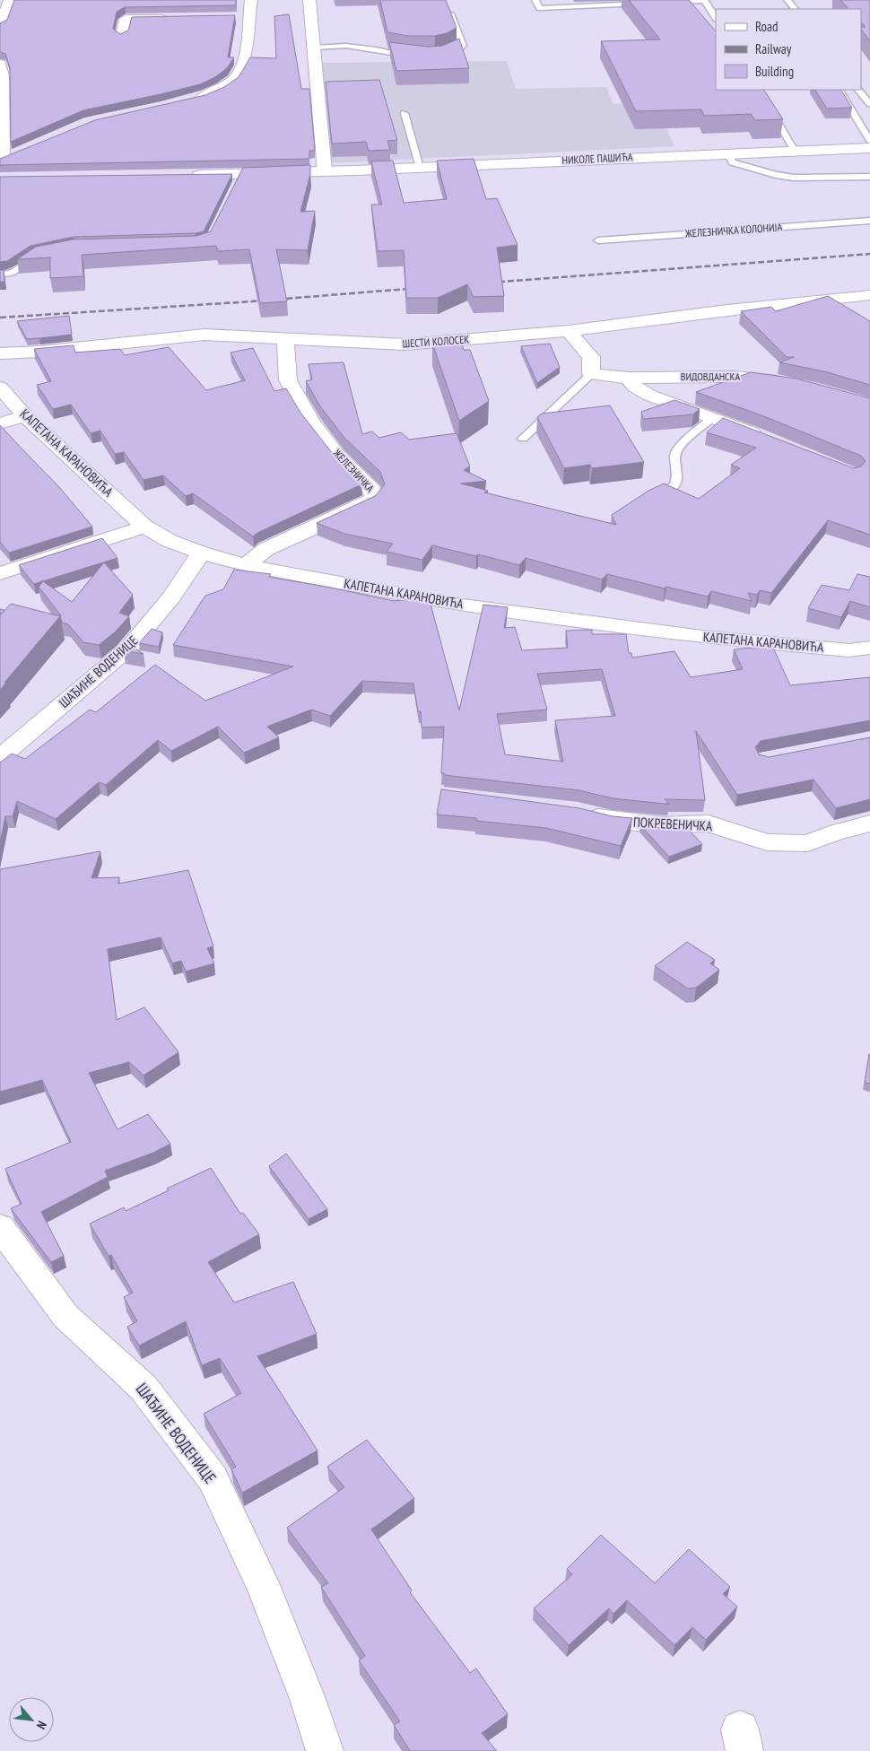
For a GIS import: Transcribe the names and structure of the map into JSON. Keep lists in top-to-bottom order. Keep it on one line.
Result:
{"streets":{"street":["НИКОЛЕ ПАШИЋА","ШЕСТИ КОЛОСЕК","ВИДОВДАНСКА","КАПЕТАНА КАРАНОВИЋА","ЖЕЛЕЗНИЧКА","ШАЂИНЕ ВОДЕНИЦЕ","ПОКРЕВЕНИЧКА"],"lane":["ЖЕЛЕЗНИЧКА КОЛОНИЈА"]},"crossings":[["ШЕСТИ КОЛОСЕК","ЖЕЛЕЗНИЧКА"],["КАПЕТАНА КАРАНОВИЋА","ЖЕЛЕЗНИЧКА"],["КАПЕТАНА КАРАНОВИЋА","ШАЂИНЕ ВОДЕНИЦЕ"]],"legend":["Road","Railway","Building"],"north":"bottom right"}
